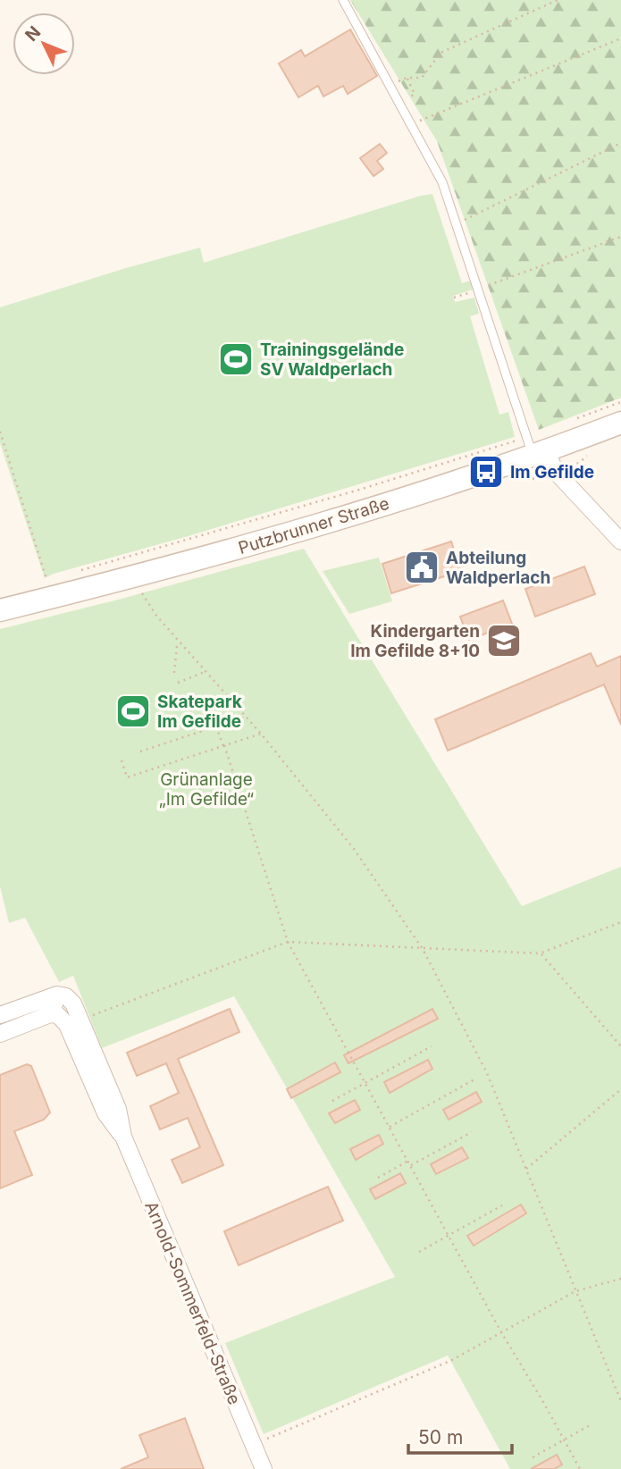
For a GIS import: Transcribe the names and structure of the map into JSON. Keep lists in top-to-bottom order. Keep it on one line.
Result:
{"streets":{"main road":["Putzbrunner Straße"],"street":["Arnold-Sommerfeld-Straße"]},"parks":["Grünanlage „Im Gefilde“"],"places":{"sports":["Trainingsgelände SV Waldperlach","Skatepark Im Gefilde"],"bus stop":["Im Gefilde"],"public building":["Abteilung Waldperlach"],"school or university":["Kindergarten Im Gefilde 8+10"]},"scale_bar":"50 m","north":"top left"}
